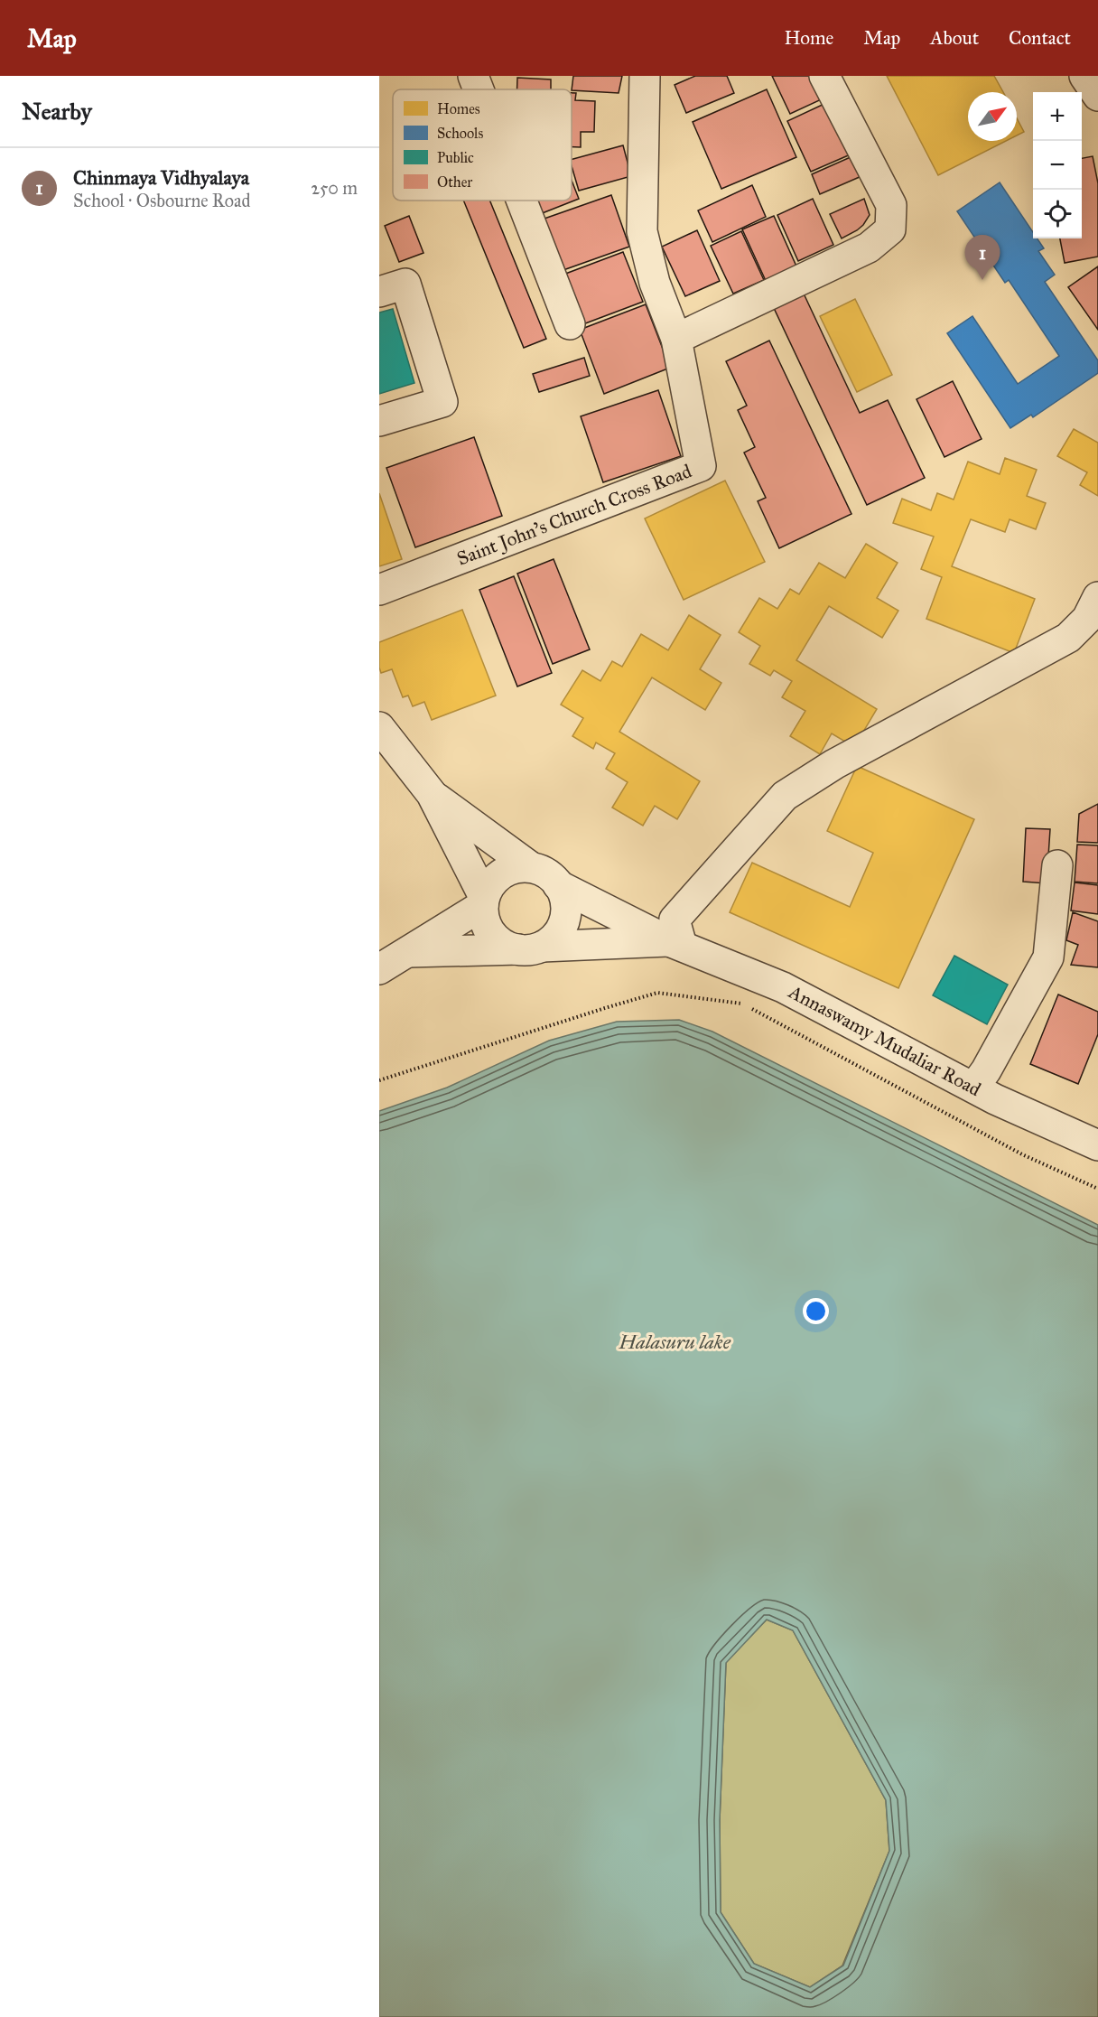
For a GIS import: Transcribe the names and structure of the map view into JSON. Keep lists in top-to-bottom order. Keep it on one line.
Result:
{"streets":{"street":["Saint John's Church Cross Road","Annaswamy Mudaliar Road"]},"water":["Halasuru lake"],"legend":["Homes","Schools","Public","Other"],"north":"top right","page":{"header":"Map","nav":["Home","Map","About","Contact"],"heading":"Nearby","map_buttons":["+","−"],"list":[{"mark":"1","name":"Chinmaya Vidhyalaya","note":"School · Osbourne Road","value":"250 m"}],"pins":"1"}}
